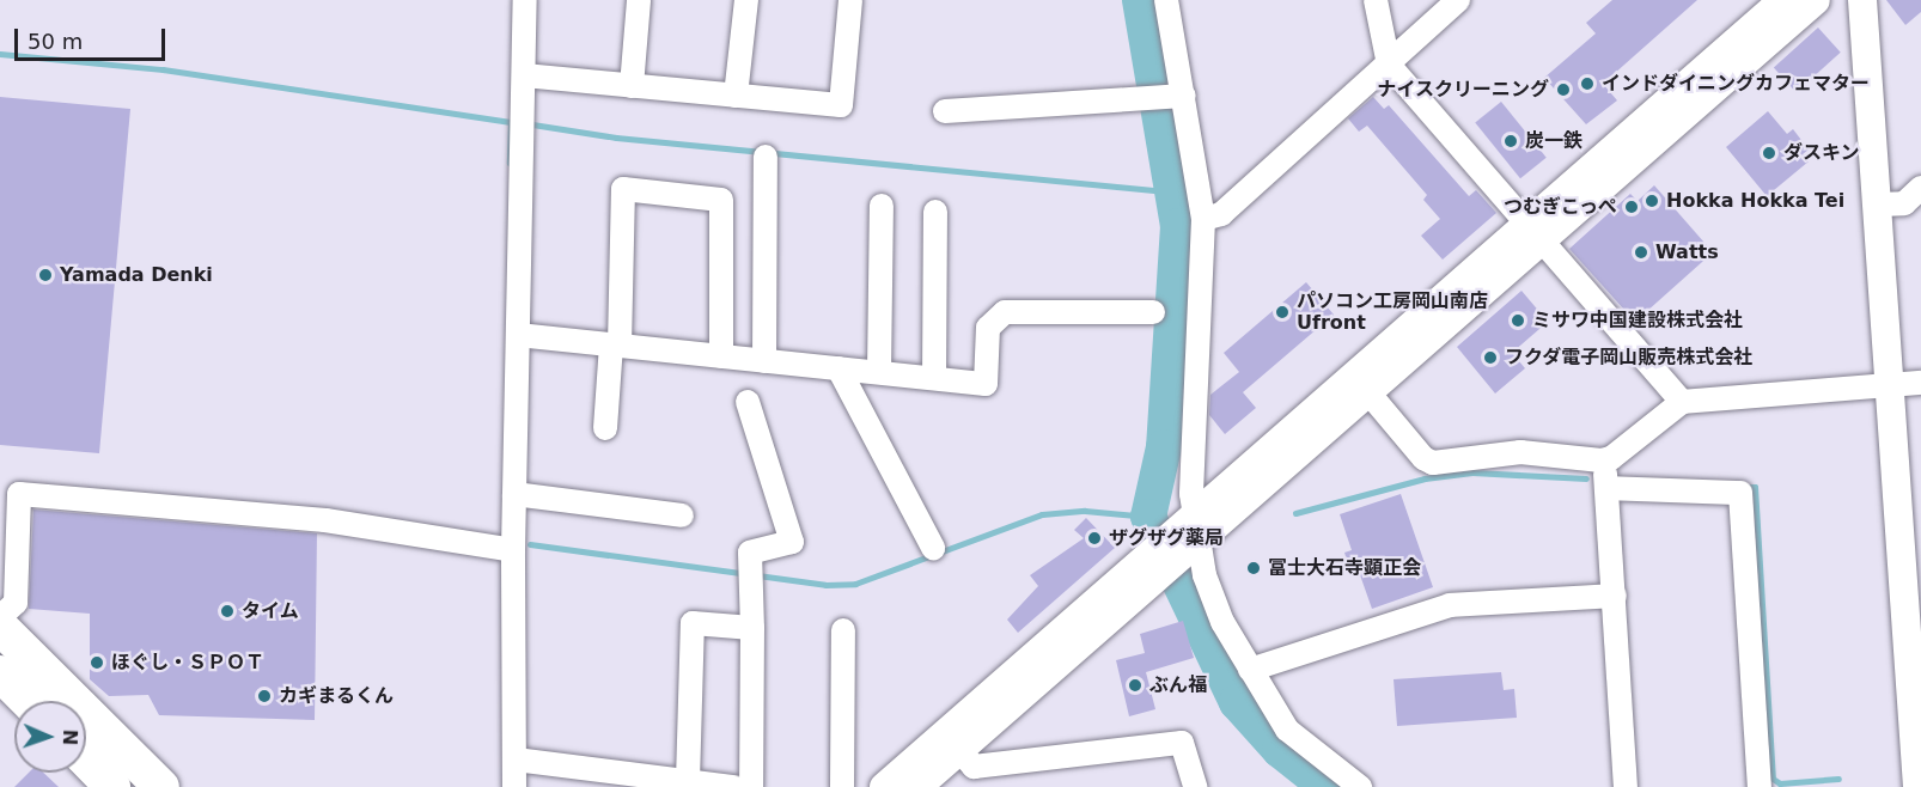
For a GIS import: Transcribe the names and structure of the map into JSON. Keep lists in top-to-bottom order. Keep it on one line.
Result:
{"places":["インドダイニングカフェマター","ナイスクリーニング","炭一鉄","ダスキン","Hokka Hokka Tei","つむぎこっぺ","Watts","Yamada Denki","パソコン工房岡山南店 Ufront","ミサワ中国建設株式会社","フクダ電子岡山販売株式会社","ザグザグ薬局","冨士大石寺顕正会","タイム","ほぐし・ＳＰＯＴ","ぶん福","カギまるくん"],"scale_bar":"50 m","north":"right"}
